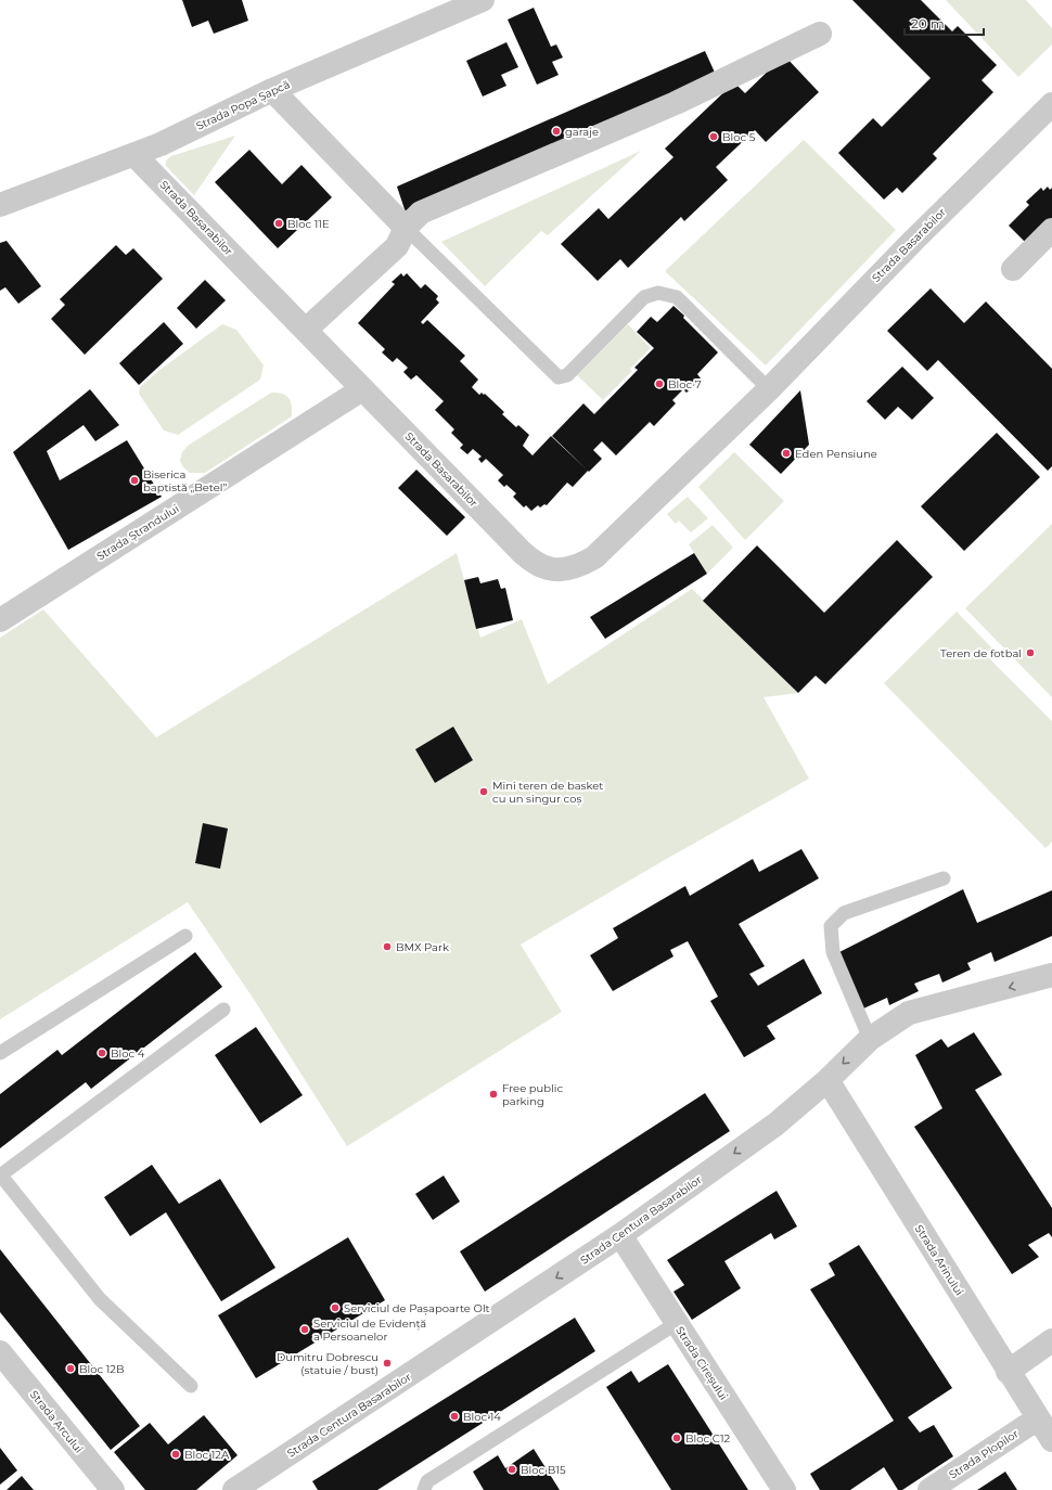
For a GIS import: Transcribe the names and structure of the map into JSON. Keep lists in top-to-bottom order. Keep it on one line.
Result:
{"streets":{"street":["Strada Popa Șapcă","Strada Basarabilor","Strada Ștrandului","Strada Centura Basarabilor","Strada Arinului","Strada Cireșului","Strada Arcului","Strada Plopilor"]},"crossings":[["Strada Popa Șapcă","Strada Basarabilor"],["Strada Basarabilor","Strada Ștrandului"],["Strada Centura Basarabilor","Strada Arinului"],["Strada Centura Basarabilor","Strada Cireșului"],["Strada Arinului","Strada Plopilor"]],"one_way":["Strada Centura Basarabilor"],"places":["garaje","Bloc 5","Bloc 11E","Bloc 7","Eden Pensiune","Biserica baptistă „Betel”","Teren de fotbal","Mini teren de basket cu un singur coș","BMX Park","Bloc 4","Free public parking","Serviciul de Pașapoarte Olt","Serviciul de Evidență a Persoanelor","Dumitru Dobrescu (statuie / bust)","Bloc 12B","Bloc 14","Bloc C12","Bloc 12A","Bloc B15"],"scale_bar":"20 m"}
